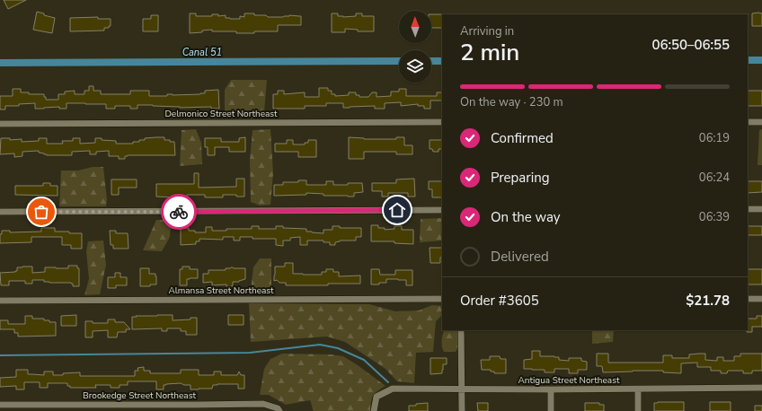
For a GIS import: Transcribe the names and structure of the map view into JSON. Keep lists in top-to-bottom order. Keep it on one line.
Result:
{"streets":{"street":["Delmonico Street Northeast","Almansa Street Northeast","Antigua Street Northeast","Brookedge Street Northeast"]},"water":["Canal 51"],"north":"top","page":{"heading":["2 min","Arriving in","06:50–06:55"],"panel":["Order #3605","$21.78"],"bar":"On the way · 230 m","list":[["Confirmed","06:19"],["Preparing","06:24"],["On the way","06:39"],"Delivered"]}}
